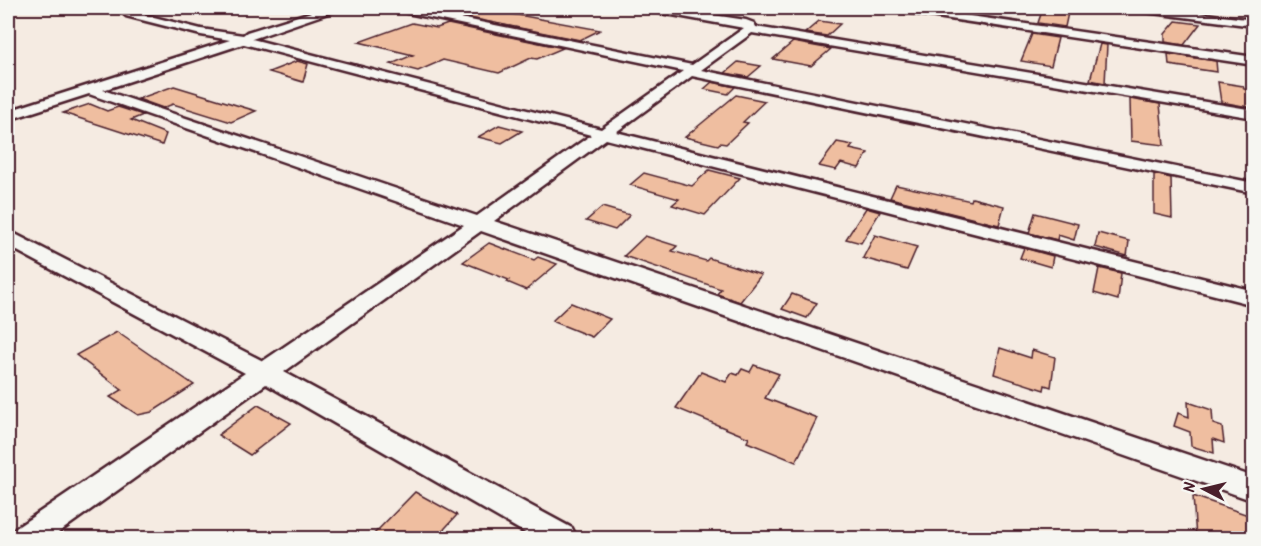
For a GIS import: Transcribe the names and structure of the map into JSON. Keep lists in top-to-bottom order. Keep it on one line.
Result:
{"north":"left"}
